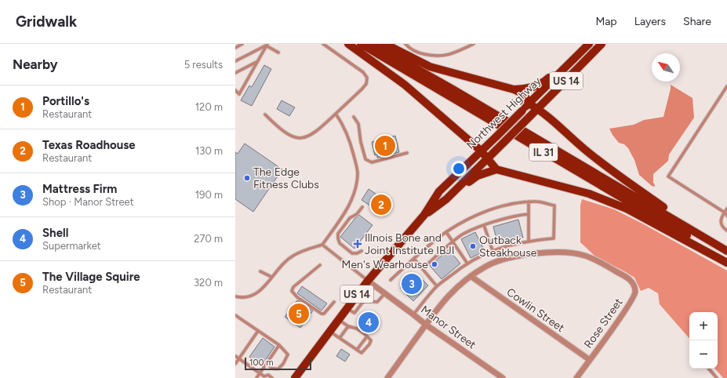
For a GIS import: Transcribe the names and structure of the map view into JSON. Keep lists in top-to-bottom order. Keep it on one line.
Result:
{"streets":{"main road":["US 14","Northwest Highway","IL 31"],"street":["Cowlin Street","Rose Street","Manor Street"]},"crossings":[["Northwest Highway","Manor Street"],["Cowlin Street","Rose Street"]],"places":{"other":["The Edge Fitness Clubs","Outback Steakhouse","Men's Wearhouse"],"health":["Illnois Bone and Joint Institute IBJI"]},"scale_bar":"100 m","north":"top left","page":{"header":"Gridwalk","nav":["Map","Layers","Share"],"heading":["Nearby","5 results"],"list":[{"mark":"1","name":"Portillo's","note":"Restaurant","value":"120 m"},{"mark":"2","name":"Texas Roadhouse","note":"Restaurant","value":"130 m"},{"mark":"3","name":"Mattress Firm","note":"Shop · Manor Street","value":"190 m"},{"mark":"4","name":"Shell","note":"Supermarket","value":"270 m"},{"mark":"5","name":"The Village Squire","note":"Restaurant","value":"320 m"}],"pins":["1","2","3","5","4"],"map_buttons":["+","−"],"scale":"100 m"}}
